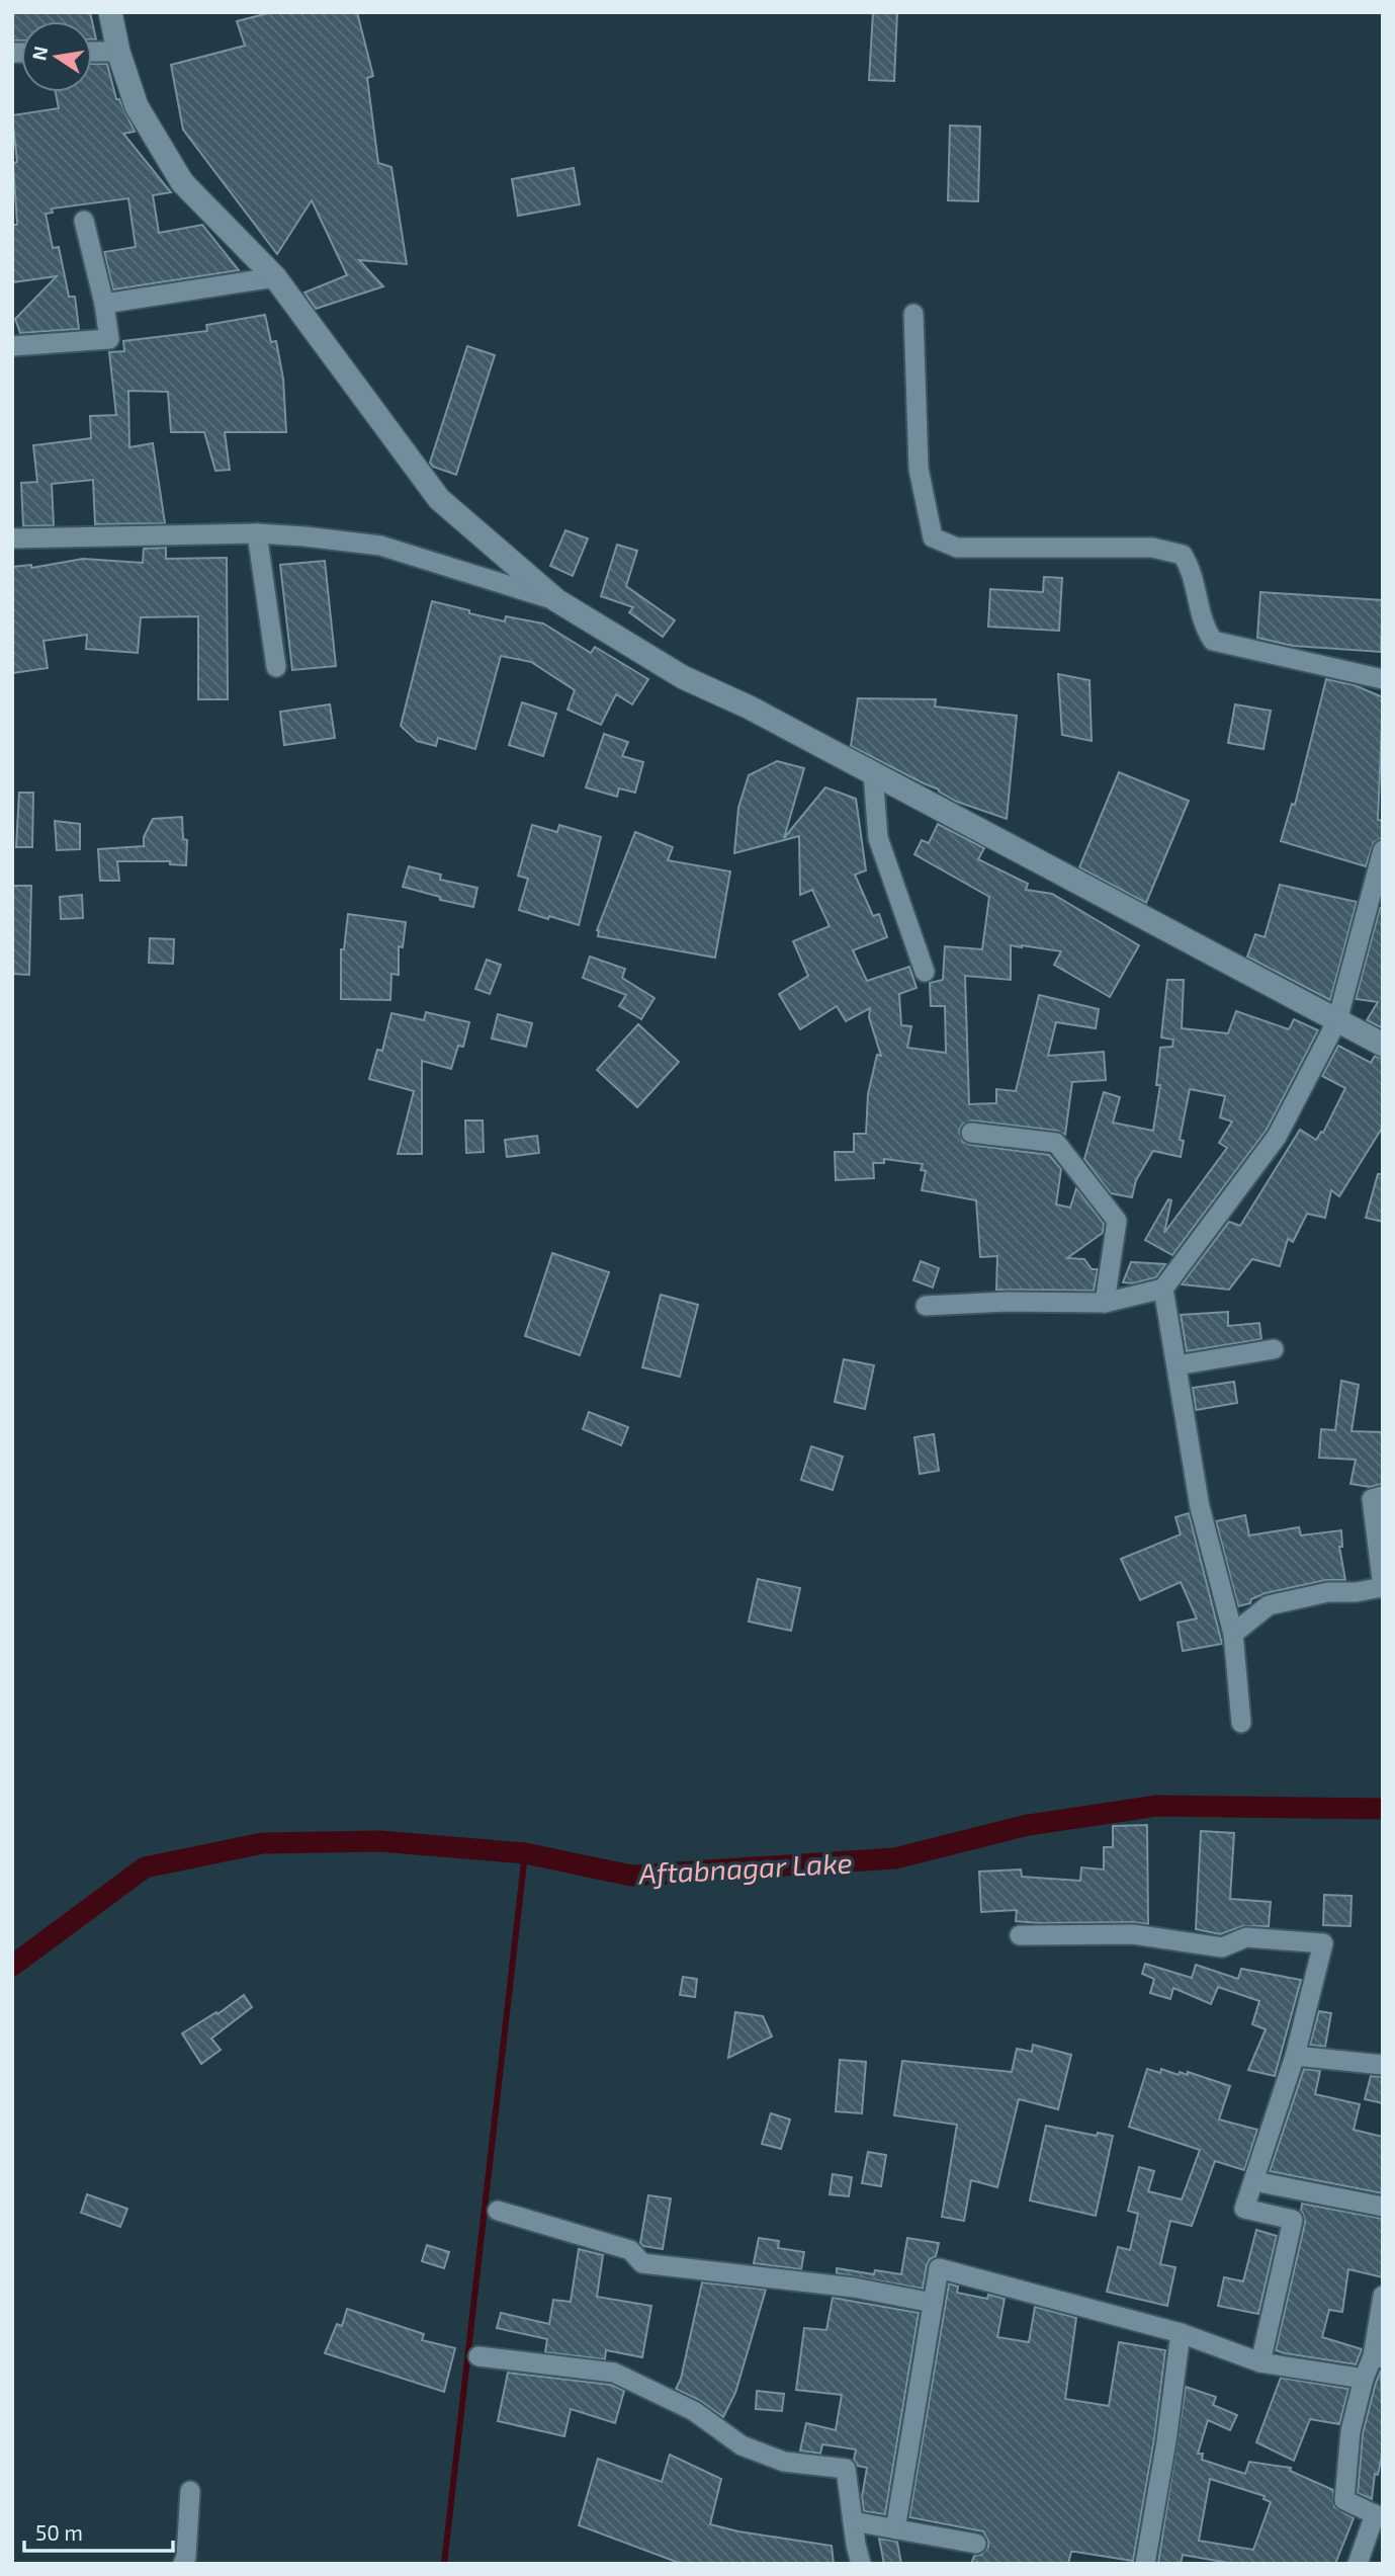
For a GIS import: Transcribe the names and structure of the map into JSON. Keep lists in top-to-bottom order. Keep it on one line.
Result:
{"water":["Aftabnagar Lake"],"scale_bar":"50 m","north":"left"}
